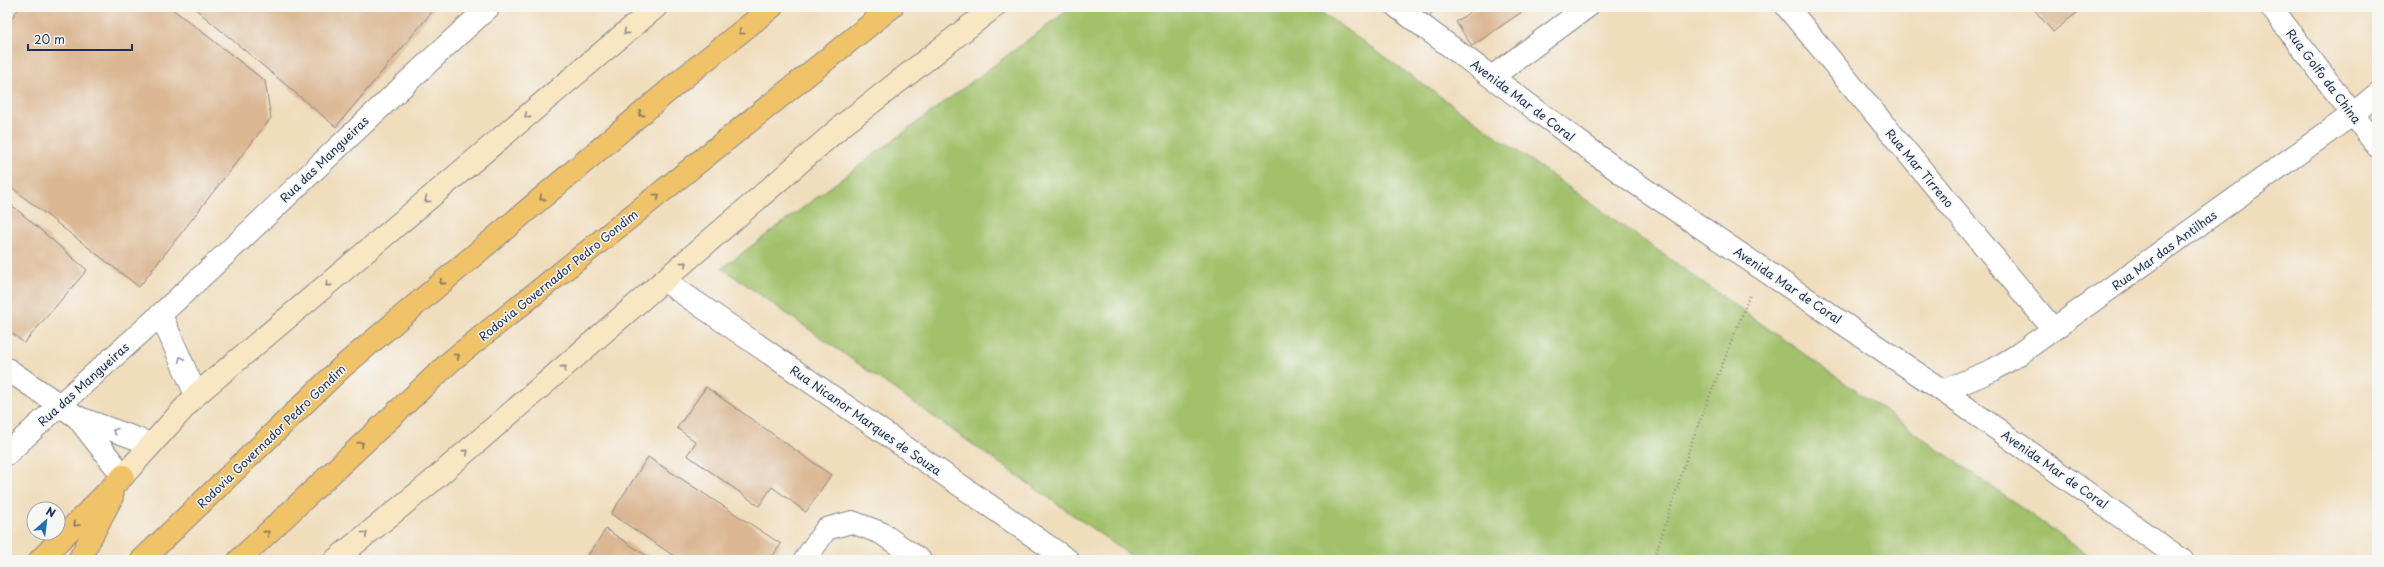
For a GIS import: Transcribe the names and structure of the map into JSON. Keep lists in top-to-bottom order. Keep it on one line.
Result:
{"streets":{"highway":["Rodovia Governador Pedro Gondim"],"street":["Rua Golfo da China","Avenida Mar de Coral","Rua das Mangueiras","Rua Mar Tirreno","Rua Mar das Antilhas","Rua Nicanor Marques de Souza"]},"crossings":[["Rua Golfo da China","Rua Mar das Antilhas"],["Avenida Mar de Coral","Rua Mar das Antilhas"],["Rua Mar Tirreno","Rua Mar das Antilhas"]],"scale_bar":"20 m","north":"top right"}
